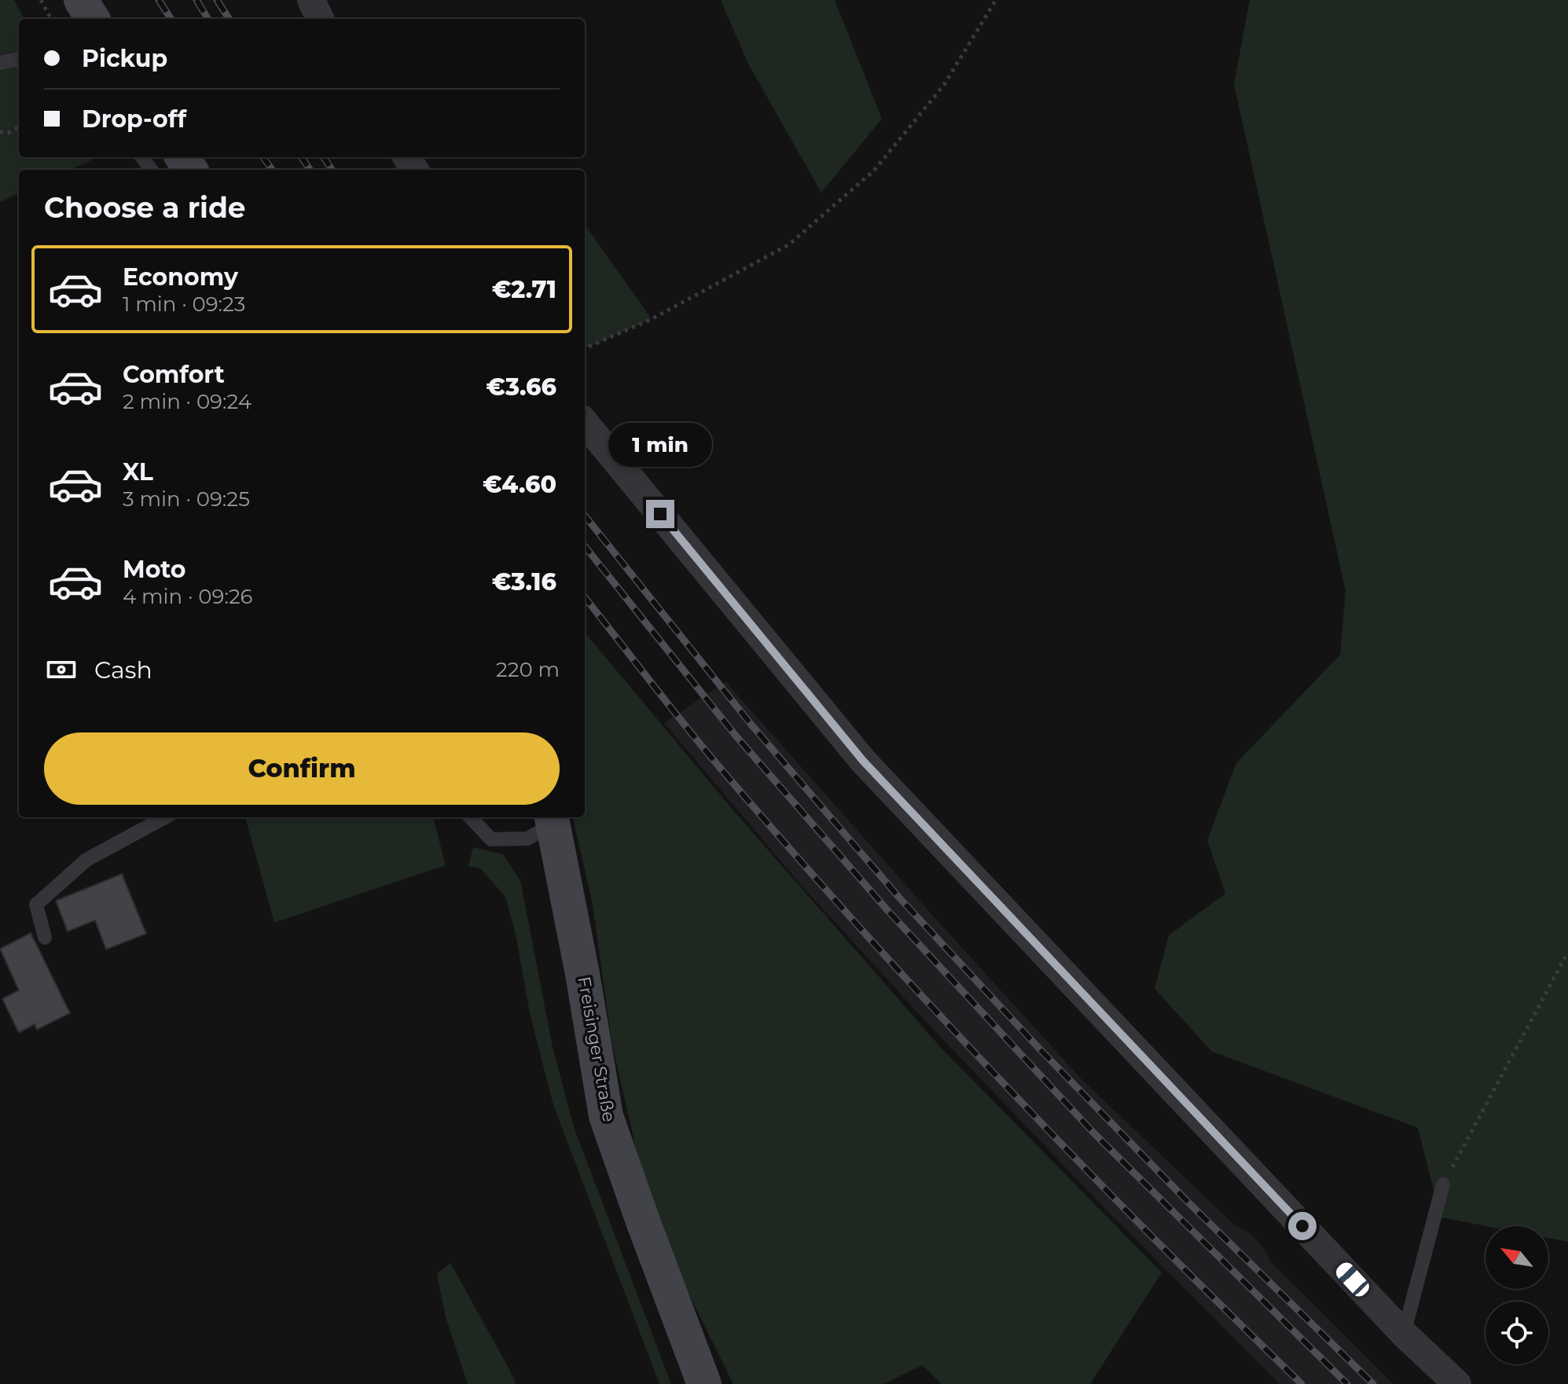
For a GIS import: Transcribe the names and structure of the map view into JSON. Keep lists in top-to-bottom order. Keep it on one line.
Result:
{"streets":{"main road":["Freisinger Straße"]},"north":"top left","page":{"banner":["Pickup","Drop-off"],"heading":"Choose a ride","list":[{"name":"Economy","note":"1 min · 09:23","value":"€2.71"},{"name":"Comfort","note":"2 min · 09:24","value":"€3.66"},{"name":"XL","note":"3 min · 09:25","value":"€4.60"},{"name":"Moto","note":"4 min · 09:26","value":"€3.16"}],"bubble":"1 min","pay":["Cash","220 m"],"buttons":"Confirm"}}
